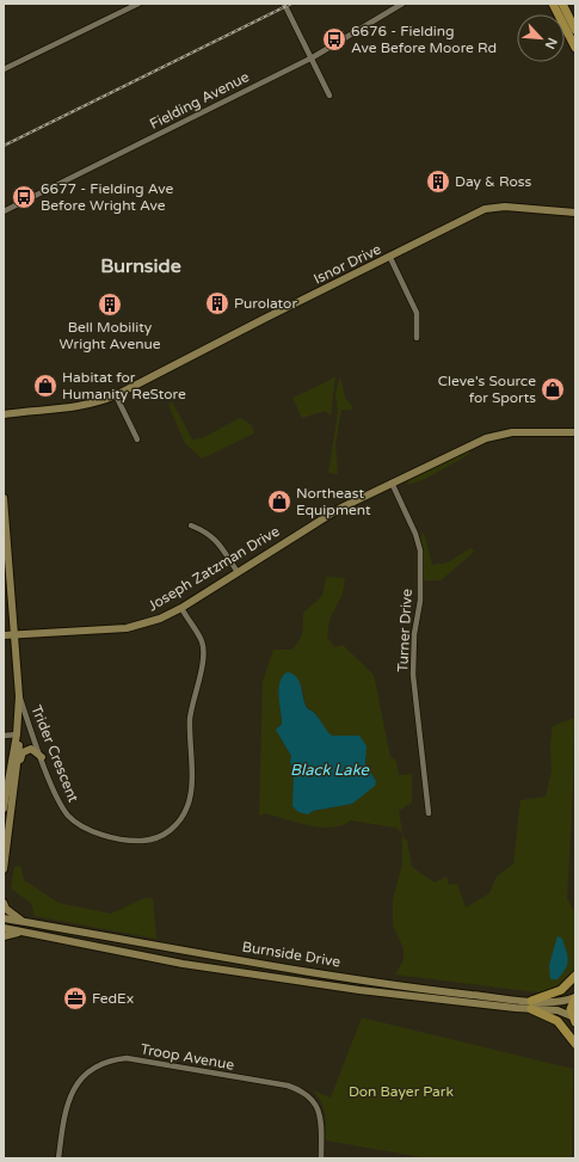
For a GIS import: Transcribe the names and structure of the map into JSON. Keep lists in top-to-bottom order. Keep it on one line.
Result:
{"streets":{"main road":["Isnor Drive","Joseph Zatzman Drive","Burnside Drive"],"street":["Fielding Avenue","Turner Drive","Trider Crescent","Troop Avenue"]},"crossings":[["Joseph Zatzman Drive","Turner Drive"],["Joseph Zatzman Drive","Trider Crescent"]],"districts":["Burnside"],"water":["Black Lake"],"parks":["Don Bayer Park"],"places":{"bus stop":["6676 - Fielding Ave Before Moore Rd","6677 - Fielding Ave Before Wright Ave"],"building":["Day & Ross","Purolator","Bell Mobility Wright Avenue"],"shop":["Habitat for Humanity ReStore","Cleve's Source for Sports","Northeast Equipment"],"office":["FedEx"]},"north":"bottom right"}
